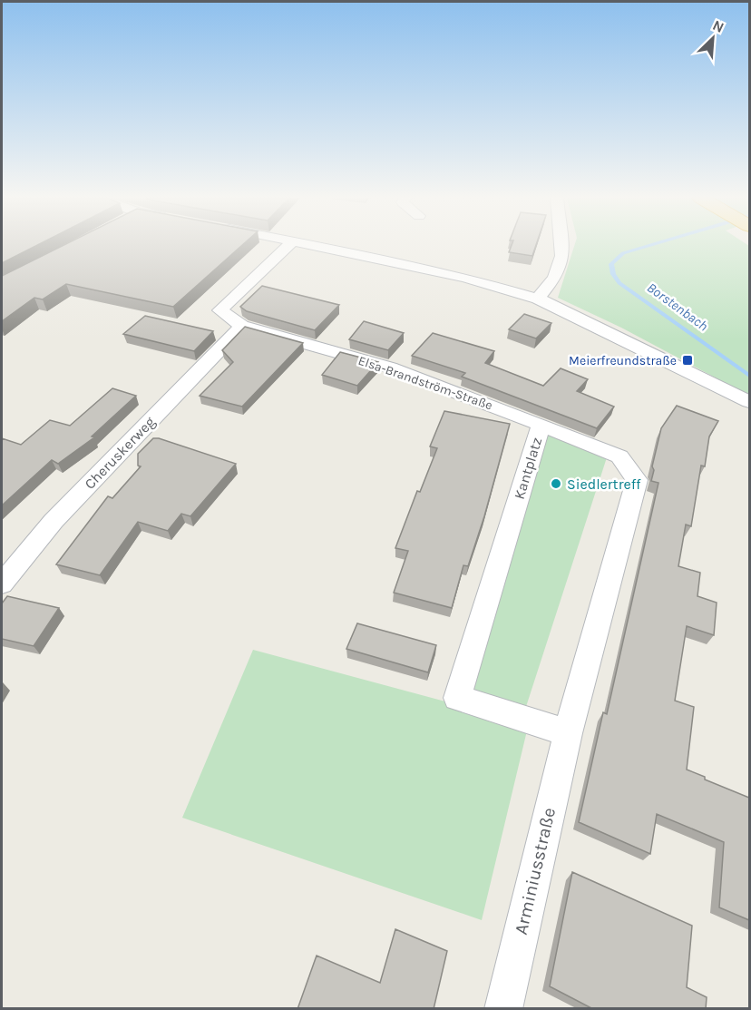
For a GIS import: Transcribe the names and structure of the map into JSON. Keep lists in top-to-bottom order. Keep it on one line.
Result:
{"streets":{"street":["Elsa-Brandström-Straße","Cheruskerweg","Kantplatz","Arminiusstraße"]},"crossings":[["Elsa-Brandström-Straße","Cheruskerweg"],["Elsa-Brandström-Straße","Kantplatz"],["Kantplatz","Arminiusstraße"]],"water":["Borstenbach"],"places":{"transit":["Meierfreundstraße"],"other":["Siedlertreff"]},"north":"top right"}
